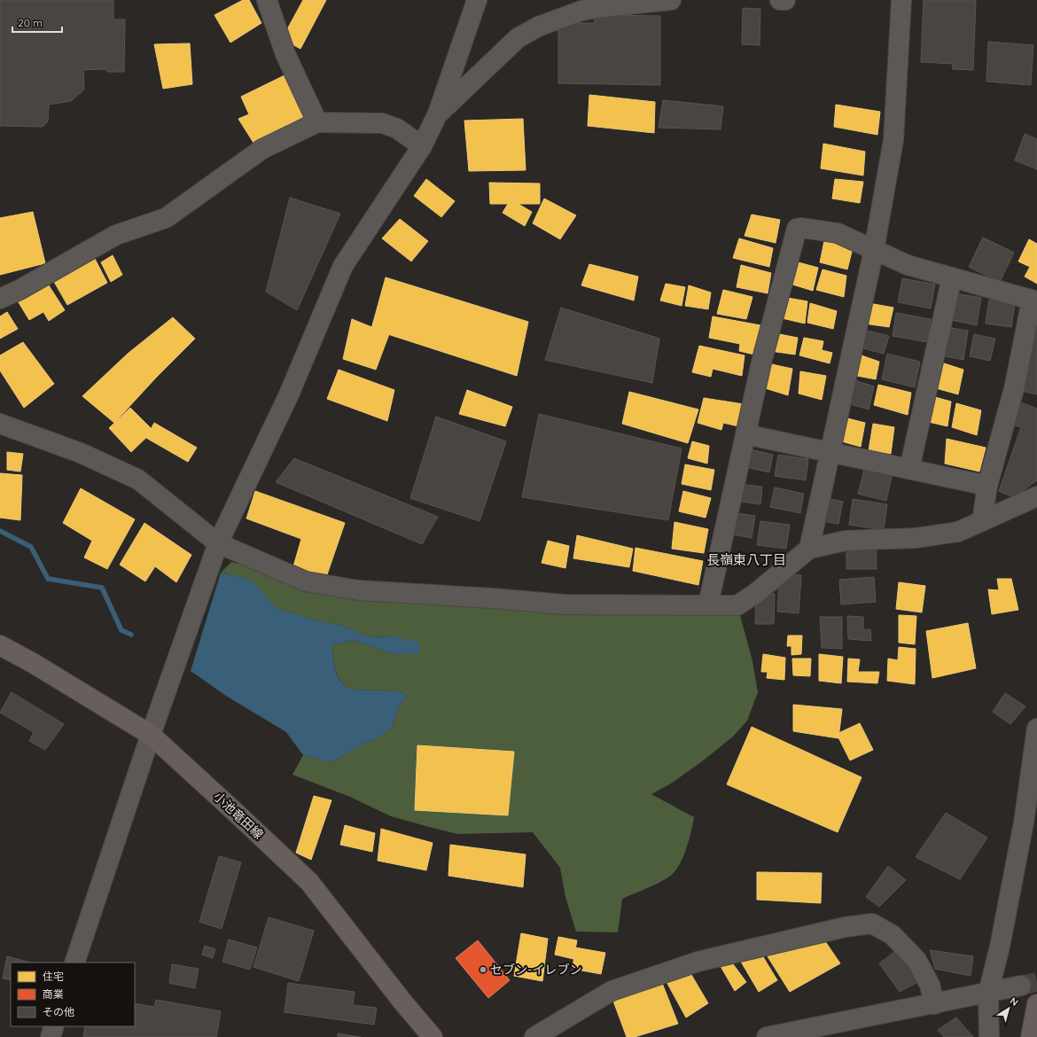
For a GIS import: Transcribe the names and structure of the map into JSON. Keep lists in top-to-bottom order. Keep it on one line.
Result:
{"streets":{"main road":["小池竜田線"]},"districts":["長嶺東八丁目"],"places":["セブン-イレブン"],"legend":["住宅","商業","その他"],"scale_bar":"20 m","north":"top right"}
